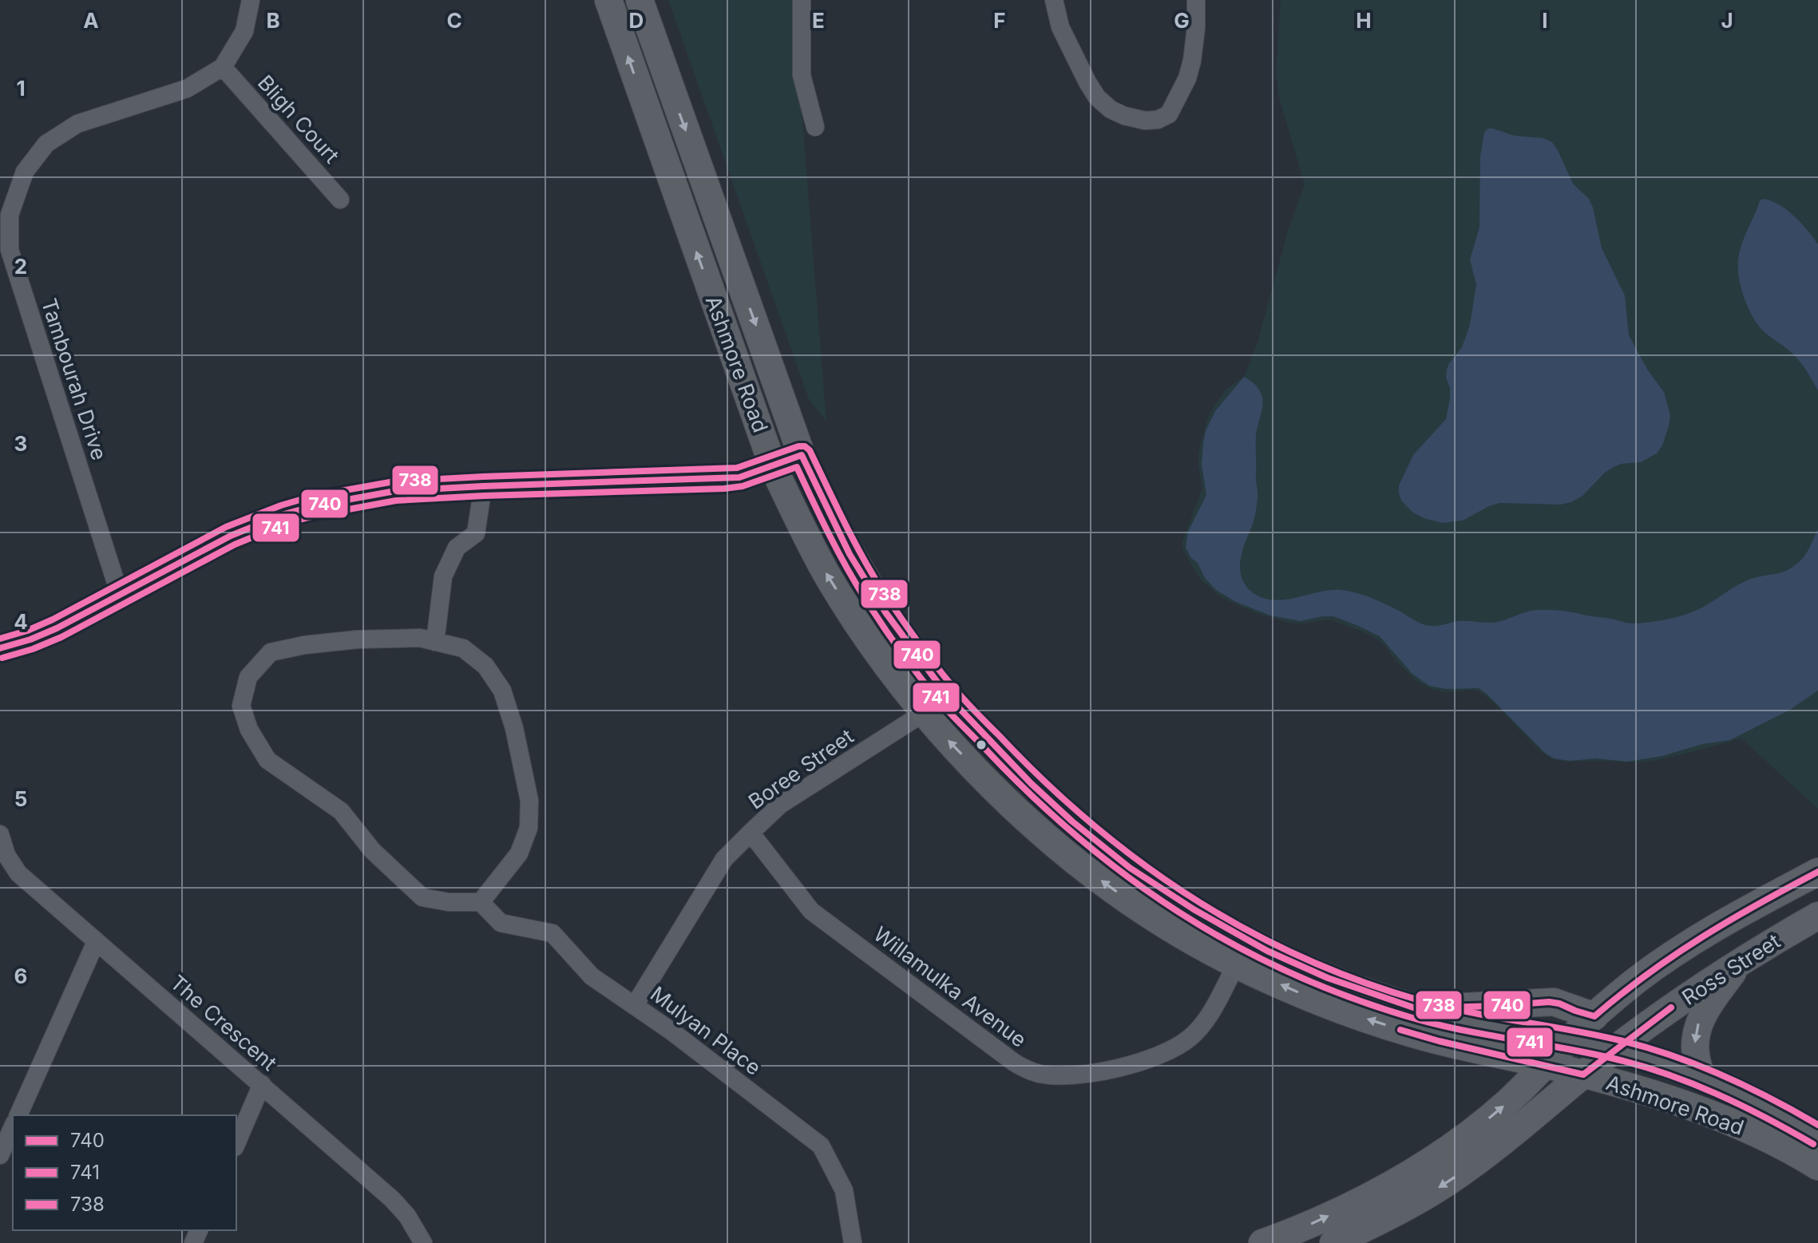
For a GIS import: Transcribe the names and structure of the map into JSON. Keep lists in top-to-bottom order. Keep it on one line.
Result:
{"streets":{"main road":["Ashmore Road","Ross Street"],"street":["Bligh Court","Tambourah Drive","Boree Street","Willamulka Avenue","The Crescent","Mulyan Place"]},"crossings":[["Bligh Court","Tambourah Drive"],["Ashmore Road","Boree Street"],["Ashmore Road","Ross Street"],["Ashmore Road","Willamulka Avenue"],["Boree Street","Willamulka Avenue"],["Boree Street","Mulyan Place"]],"lines":["transit line 738","transit line 740","transit line 741"],"legend":["740","741","738"],"grid":{"columns":["A","B","C","D","E","F","G","H","I","J"],"rows":["1","2","3","4","5","6"]}}
